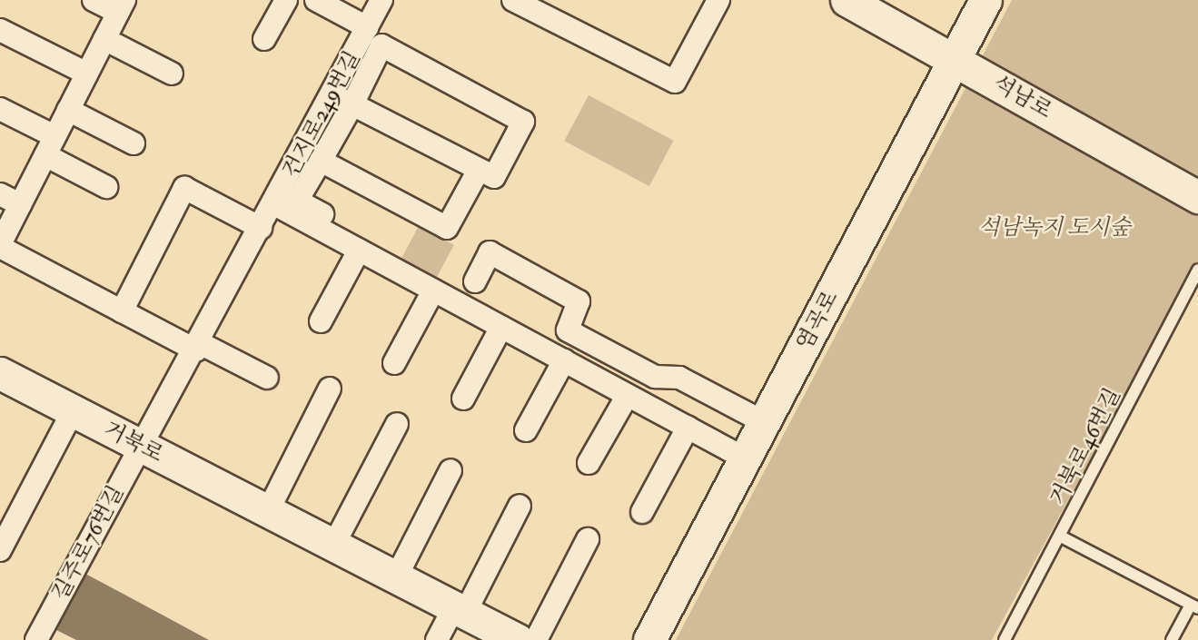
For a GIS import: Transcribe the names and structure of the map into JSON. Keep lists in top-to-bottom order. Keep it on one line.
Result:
{"streets":{"street":["석남로","건지로249번길","염곡로","거북로","길주로76번길"],"lane":["거북로46번길"]},"crossings":[["석남로","염곡로"],["건지로249번길","거북로"],["건지로249번길","길주로76번길"],["거북로","길주로76번길"]],"parks":["석남녹지 도시숲"]}
